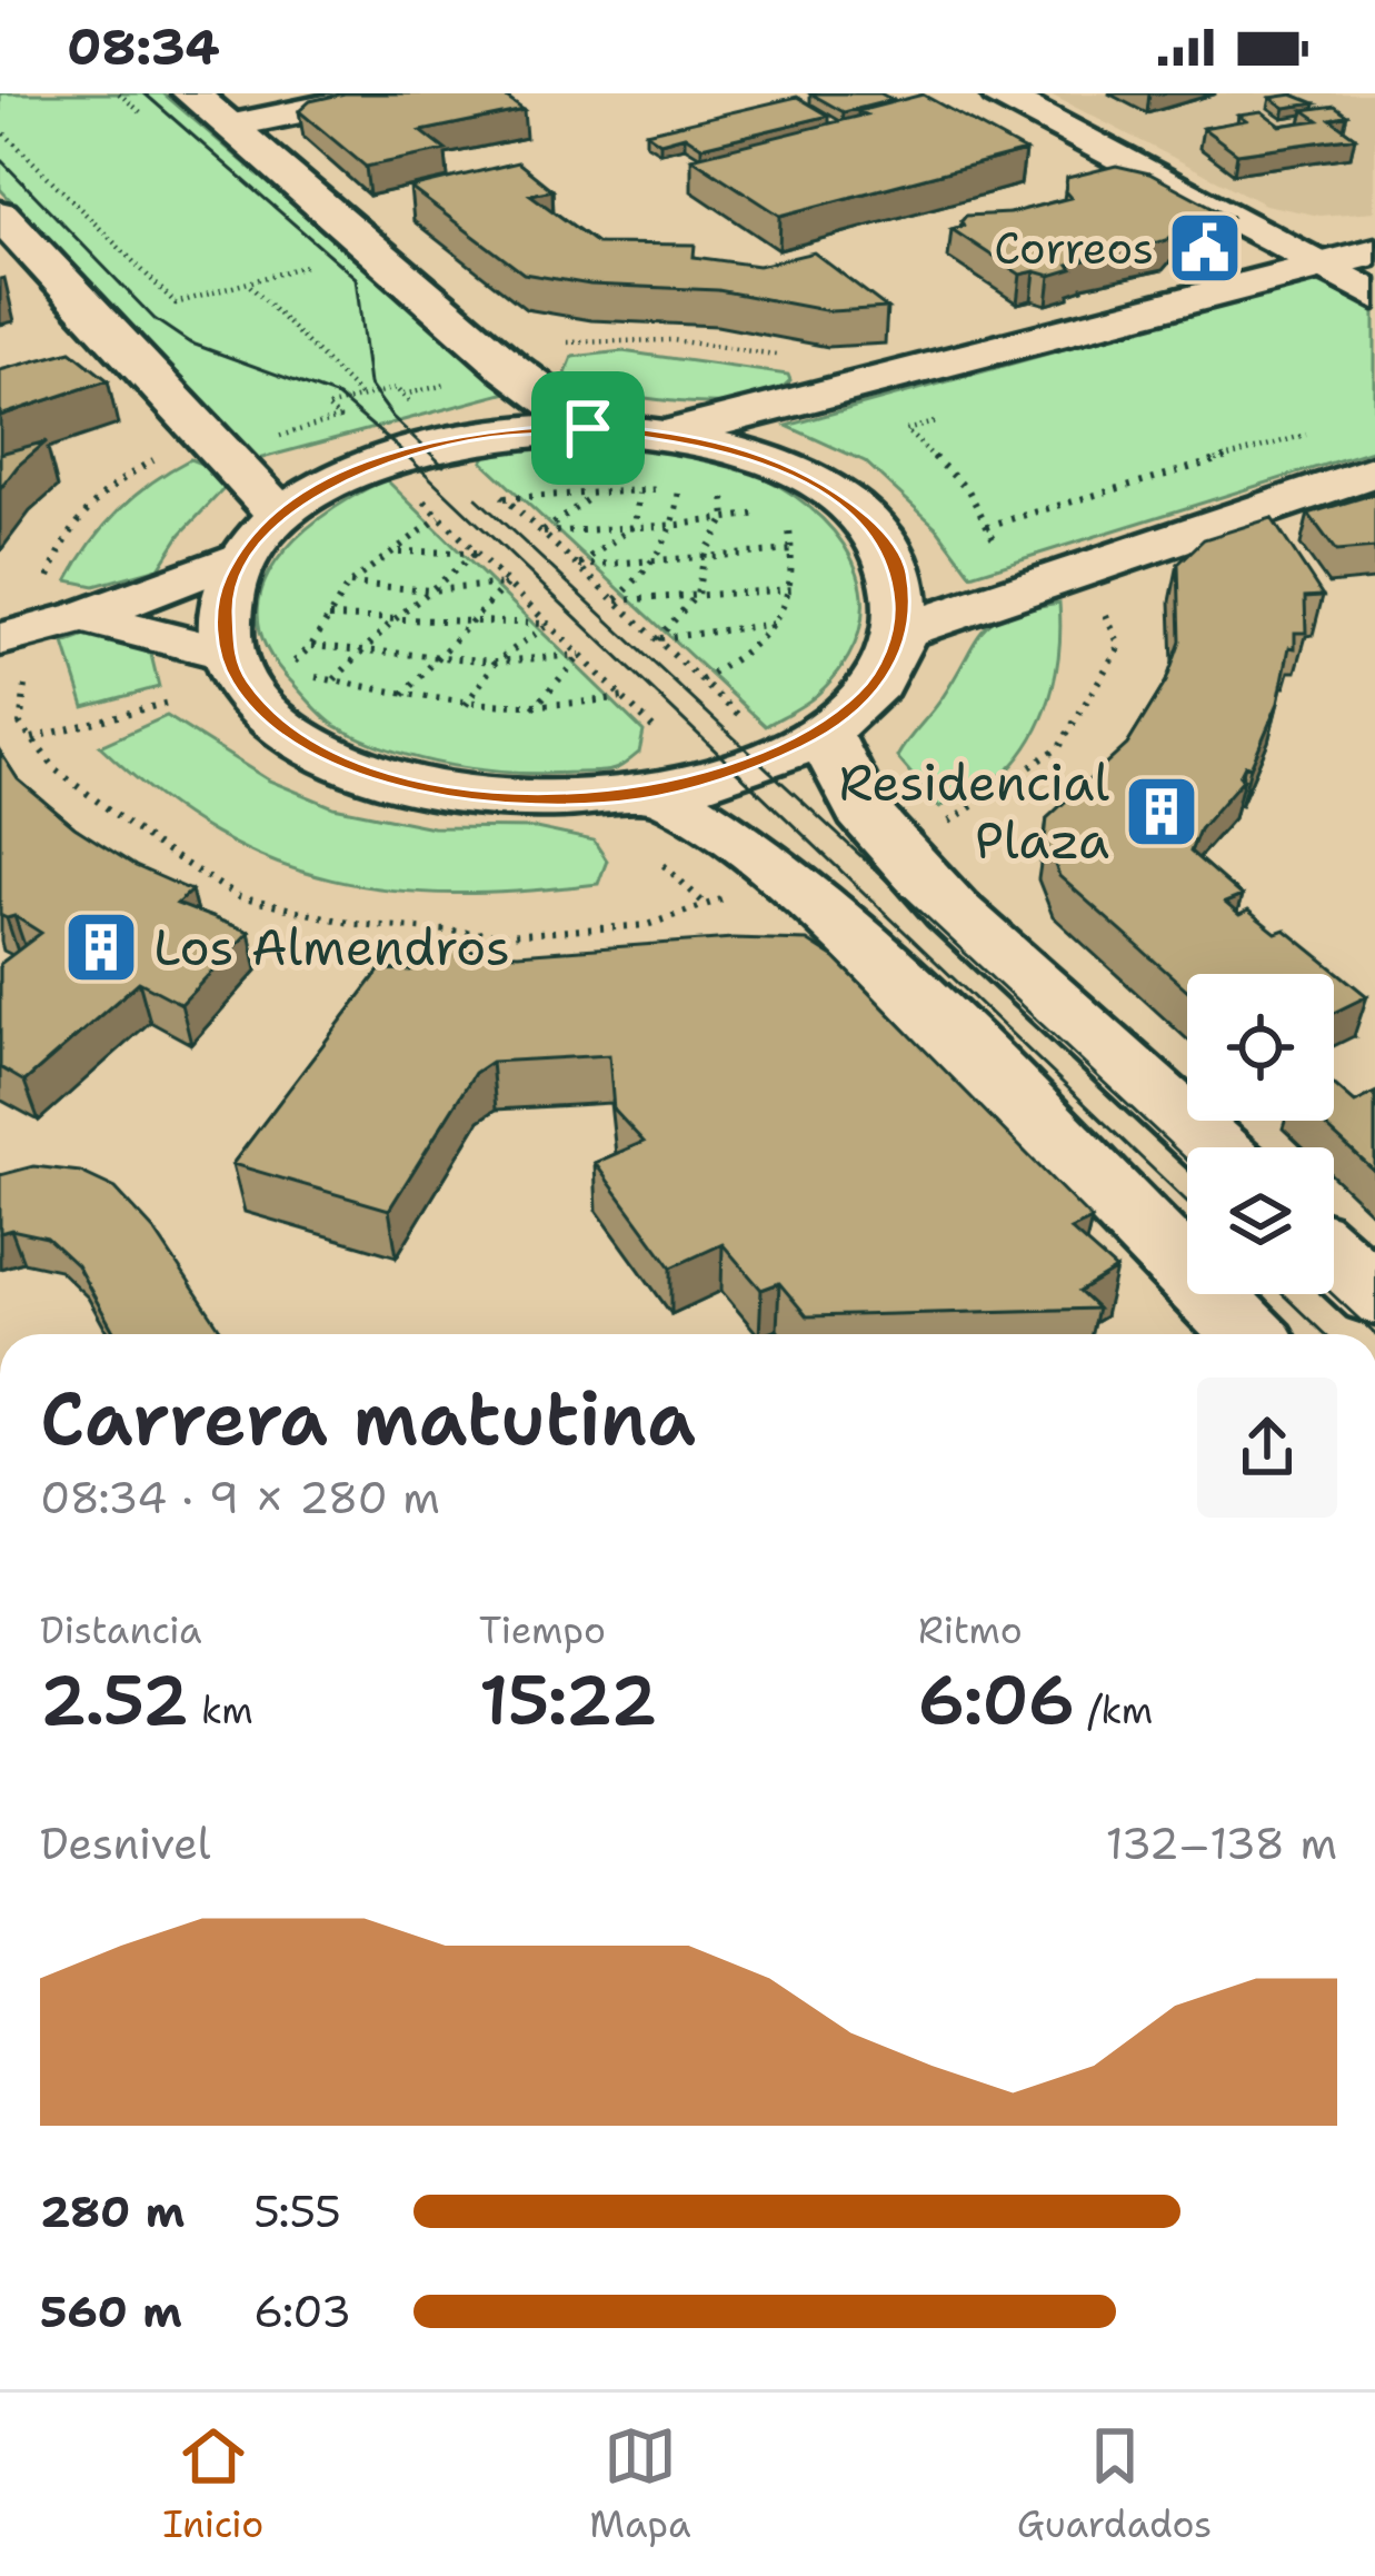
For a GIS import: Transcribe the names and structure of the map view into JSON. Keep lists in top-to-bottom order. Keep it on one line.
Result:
{"places":{"public building":["Correos"],"building":["Residencial Plaza","Los Almendros"]},"page":{"status":"08:34","heading":["Carrera matutina","08:34 · 9 × 280 m"],"stats":[["Distancia","2.52 km"],["Tiempo","15:22"],["Ritmo","6:06 /km"]],"chart":["Desnivel","132–138 m"],"list":[{"name":"280 m","note":"5:55"},{"name":"560 m","note":"6:03"}],"tabs":["Inicio","Mapa","Guardados"]}}
